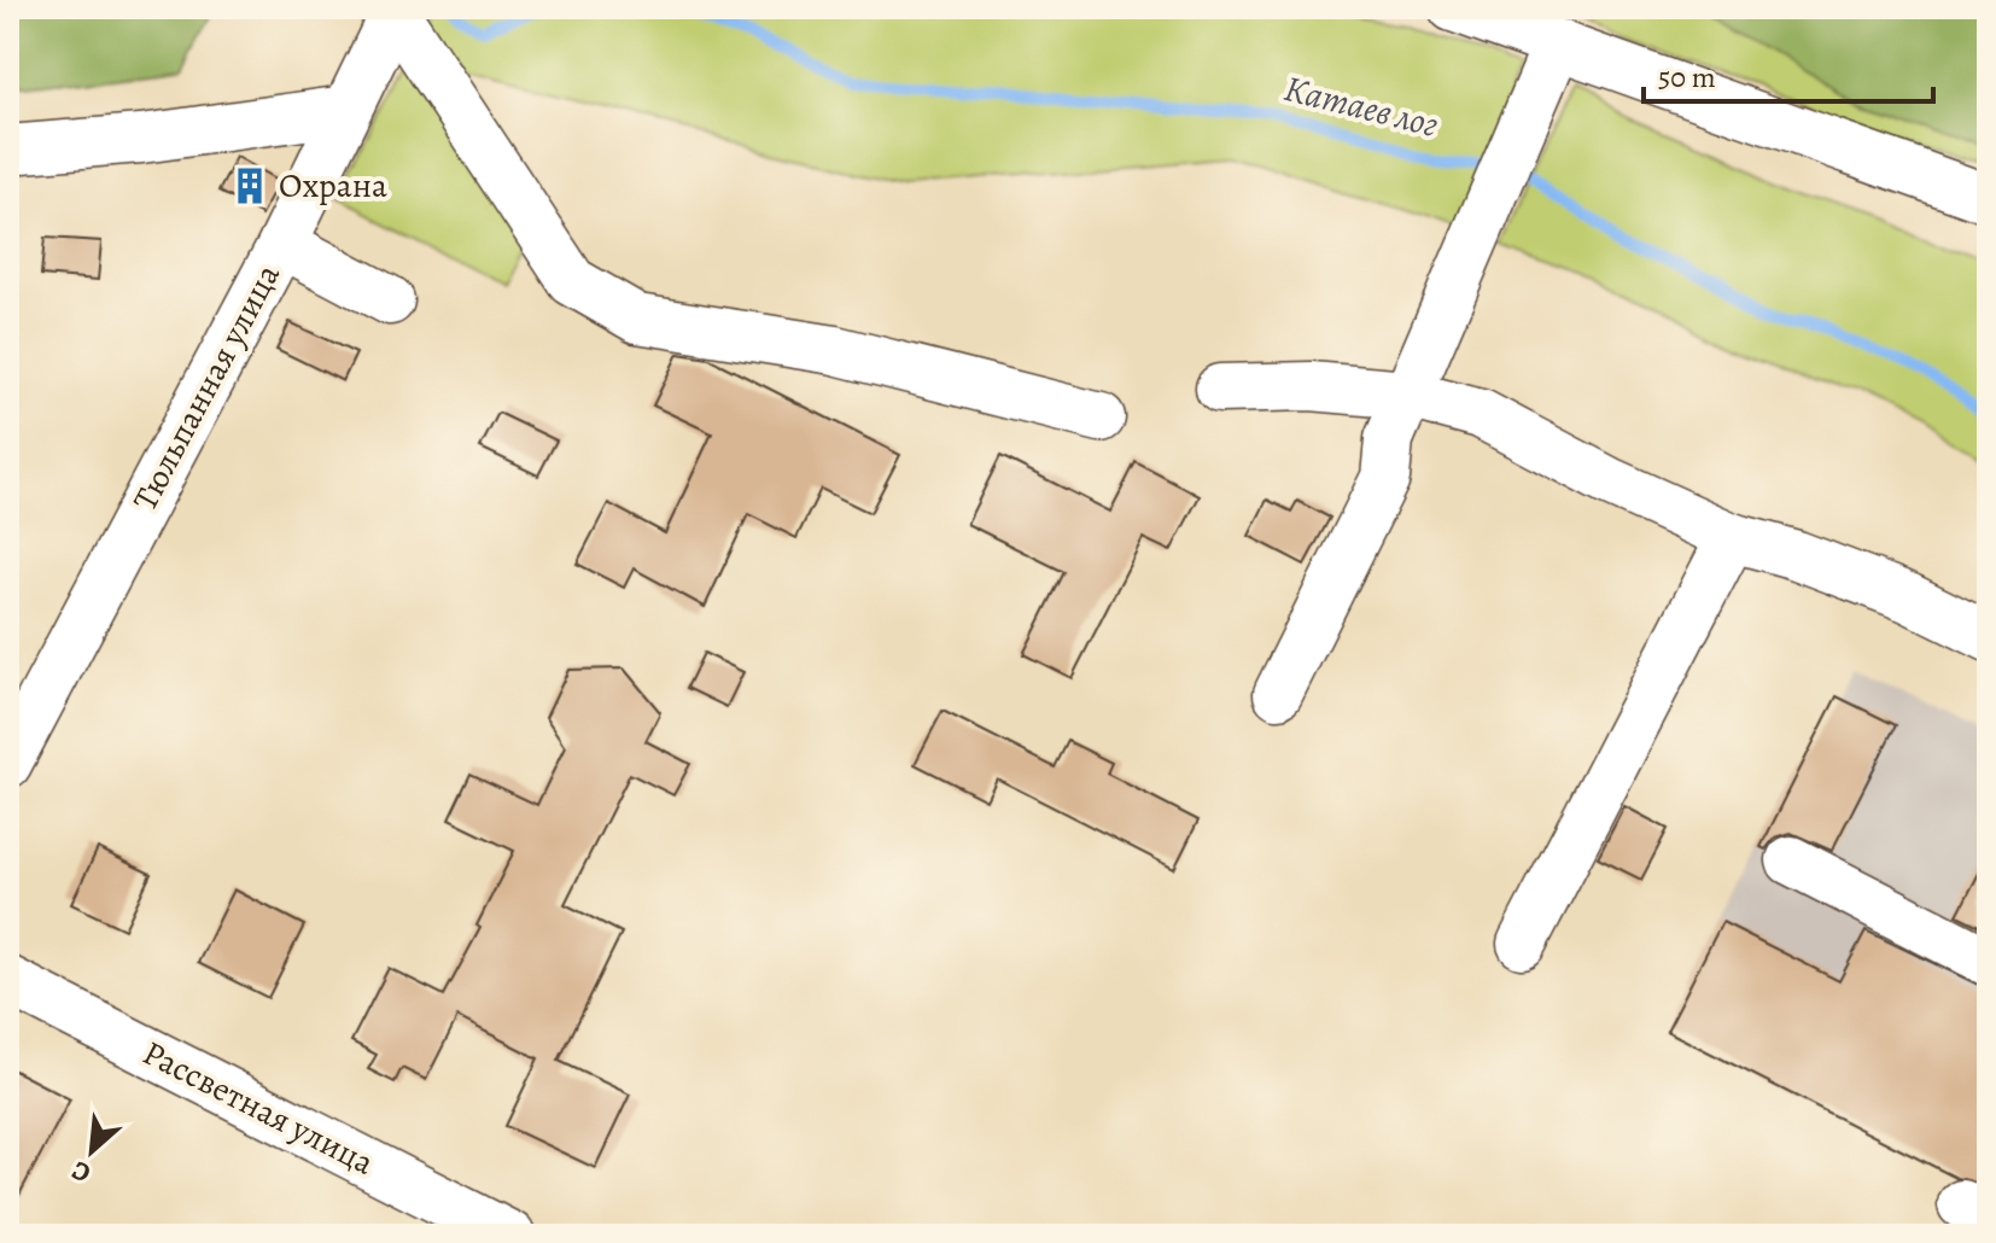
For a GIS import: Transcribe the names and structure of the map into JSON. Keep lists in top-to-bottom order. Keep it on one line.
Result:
{"streets":{"street":["Тюльпанная улица","Рассветная улица"]},"water":["Катаев лог"],"places":{"building":["Охрана"]},"scale_bar":"50 m","north":"bottom left"}
